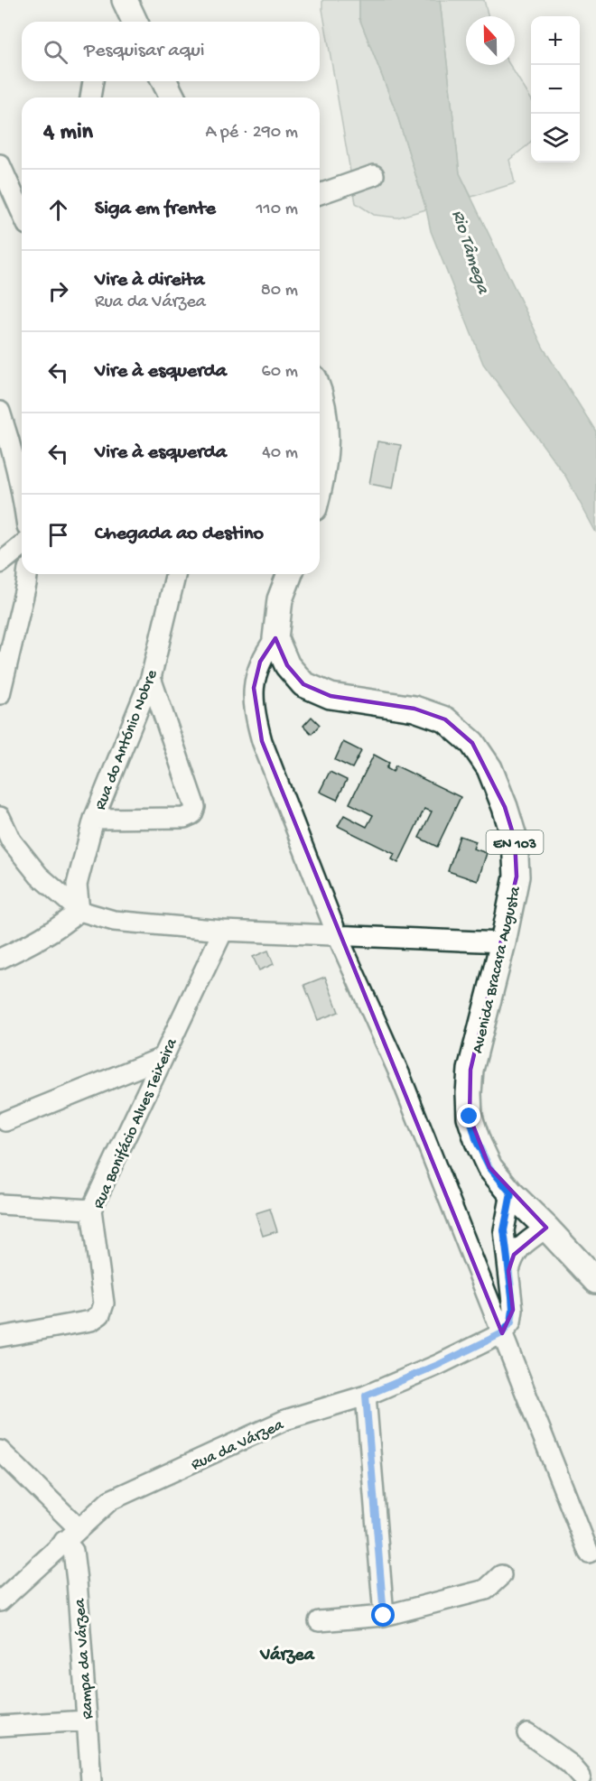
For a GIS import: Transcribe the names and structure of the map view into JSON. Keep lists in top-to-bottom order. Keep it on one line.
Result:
{"streets":{"main road":["EN 103","Avenida Bracara Augusta"],"street":["Rua do António Nobre","Rua Bonifácio Alves Teixeira","Rua da Várzea","Rampa da Várzea"]},"crossings":[["EN 103","Avenida Bracara Augusta"],["Rua da Várzea","Rampa da Várzea"]],"districts":["Várzea"],"water":["Rio Tâmega"],"north":"top","page":{"map_buttons":["+","−"],"search":"Pesquisar aqui","heading":["4 min","A pé · 290 m"],"list":[["Siga em frente","110 m"],["Vire à direita","Rua da Várzea","80 m"],["Vire à esquerda","60 m"],["Vire à esquerda","40 m"],"Chegada ao destino"]}}
